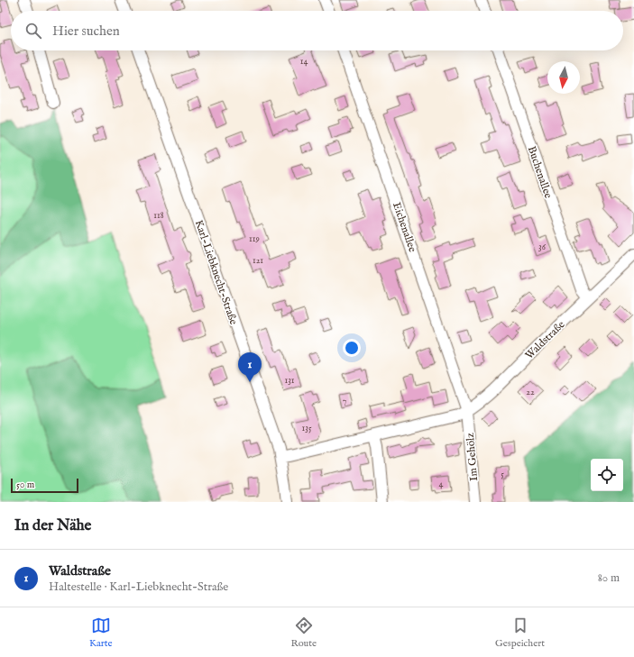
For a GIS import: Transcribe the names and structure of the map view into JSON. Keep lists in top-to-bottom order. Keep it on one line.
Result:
{"streets":{"street":["Buchenallee","Eichenallee","Karl-Liebknecht-Straße","Waldstraße","Im Gehölz"]},"crossings":[["Buchenallee","Waldstraße"],["Eichenallee","Waldstraße"],["Eichenallee","Im Gehölz"],["Karl-Liebknecht-Straße","Waldstraße"],["Waldstraße","Im Gehölz"]],"house_numbers":["14","118","119","36","121","131","22","7","135","5","4"],"scale_bar":"50 m","north":"bottom","page":{"search":"Hier suchen","pins":"1","scale":"50 m","heading":"In der Nähe","list":[{"mark":"1","name":"Waldstraße","note":"Haltestelle · Karl-Liebknecht-Straße","value":"80 m"}],"nav":["Karte","Route","Gespeichert"]}}
